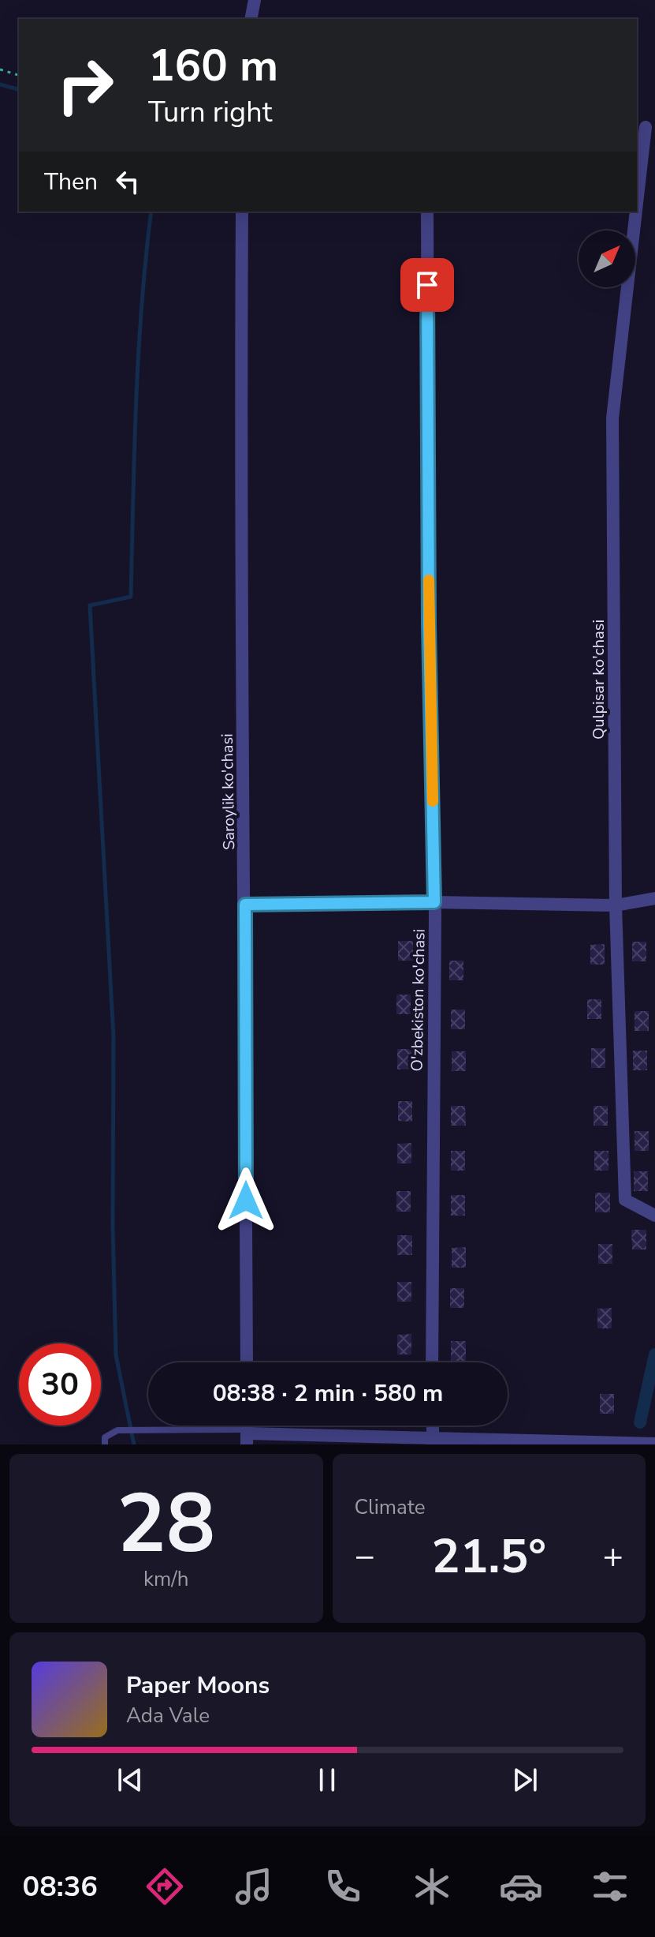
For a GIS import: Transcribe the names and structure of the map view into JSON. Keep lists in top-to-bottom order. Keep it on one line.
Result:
{"streets":{"street":["Qulpisar ko'chasi","Saroylik ko'chasi","O'zbekiston ko'chasi"]},"north":"top right","page":{"turn":["160 m","Turn right"],"then":"Then","limit":"30","trip":"08:38 · 2 min · 580 m","tile":[["28","km/h"],"Climate"],"heat":["−","21.5°","+"],"song":["Paper Moons","Ada Vale"],"tabs":"08:36"}}
